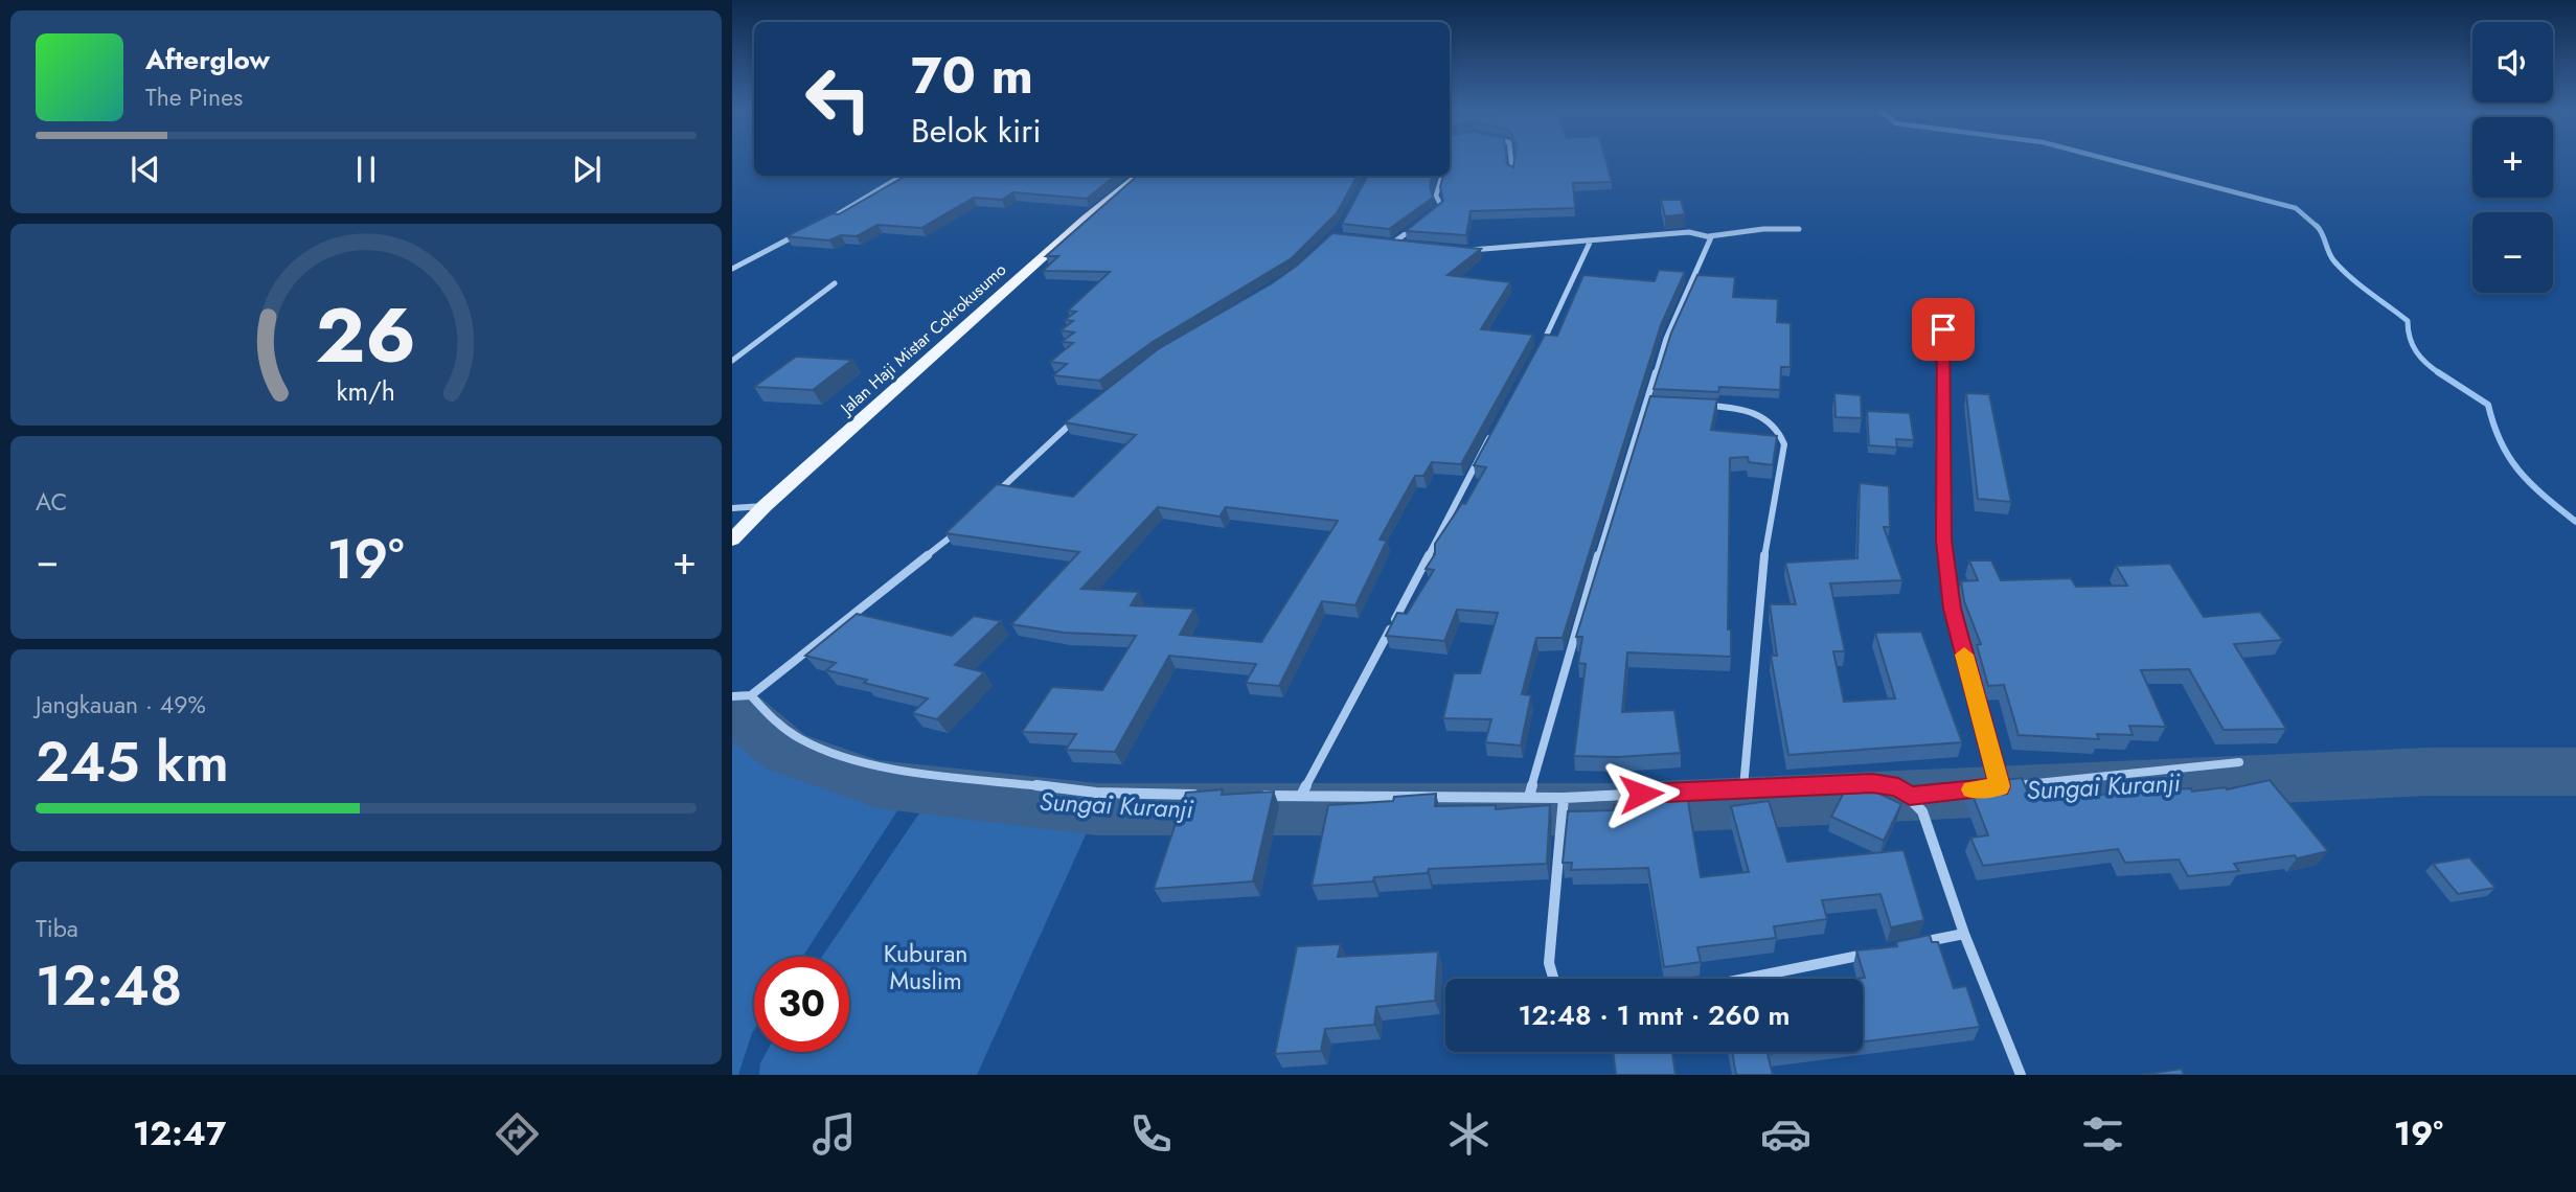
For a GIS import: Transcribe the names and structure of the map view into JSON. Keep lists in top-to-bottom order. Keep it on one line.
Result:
{"streets":{"main road":["Jalan Haji Mistar Cokrokusumo"]},"water":["Sungai Kuranji"],"parks":["Kuburan Muslim"],"page":{"map_buttons":["+","−"],"turn":["70 m","Belok kiri"],"song":["Afterglow","The Pines"],"tile":["AC",["Jangkauan · 49%","245 km"],["Tiba","12:48"]],"heat":["−","19°","+"],"limit":"30","trip":"12:48 · 1 mnt · 260 m","tabs":["12:47","19°"],"gauge":["26","km/h"]}}
